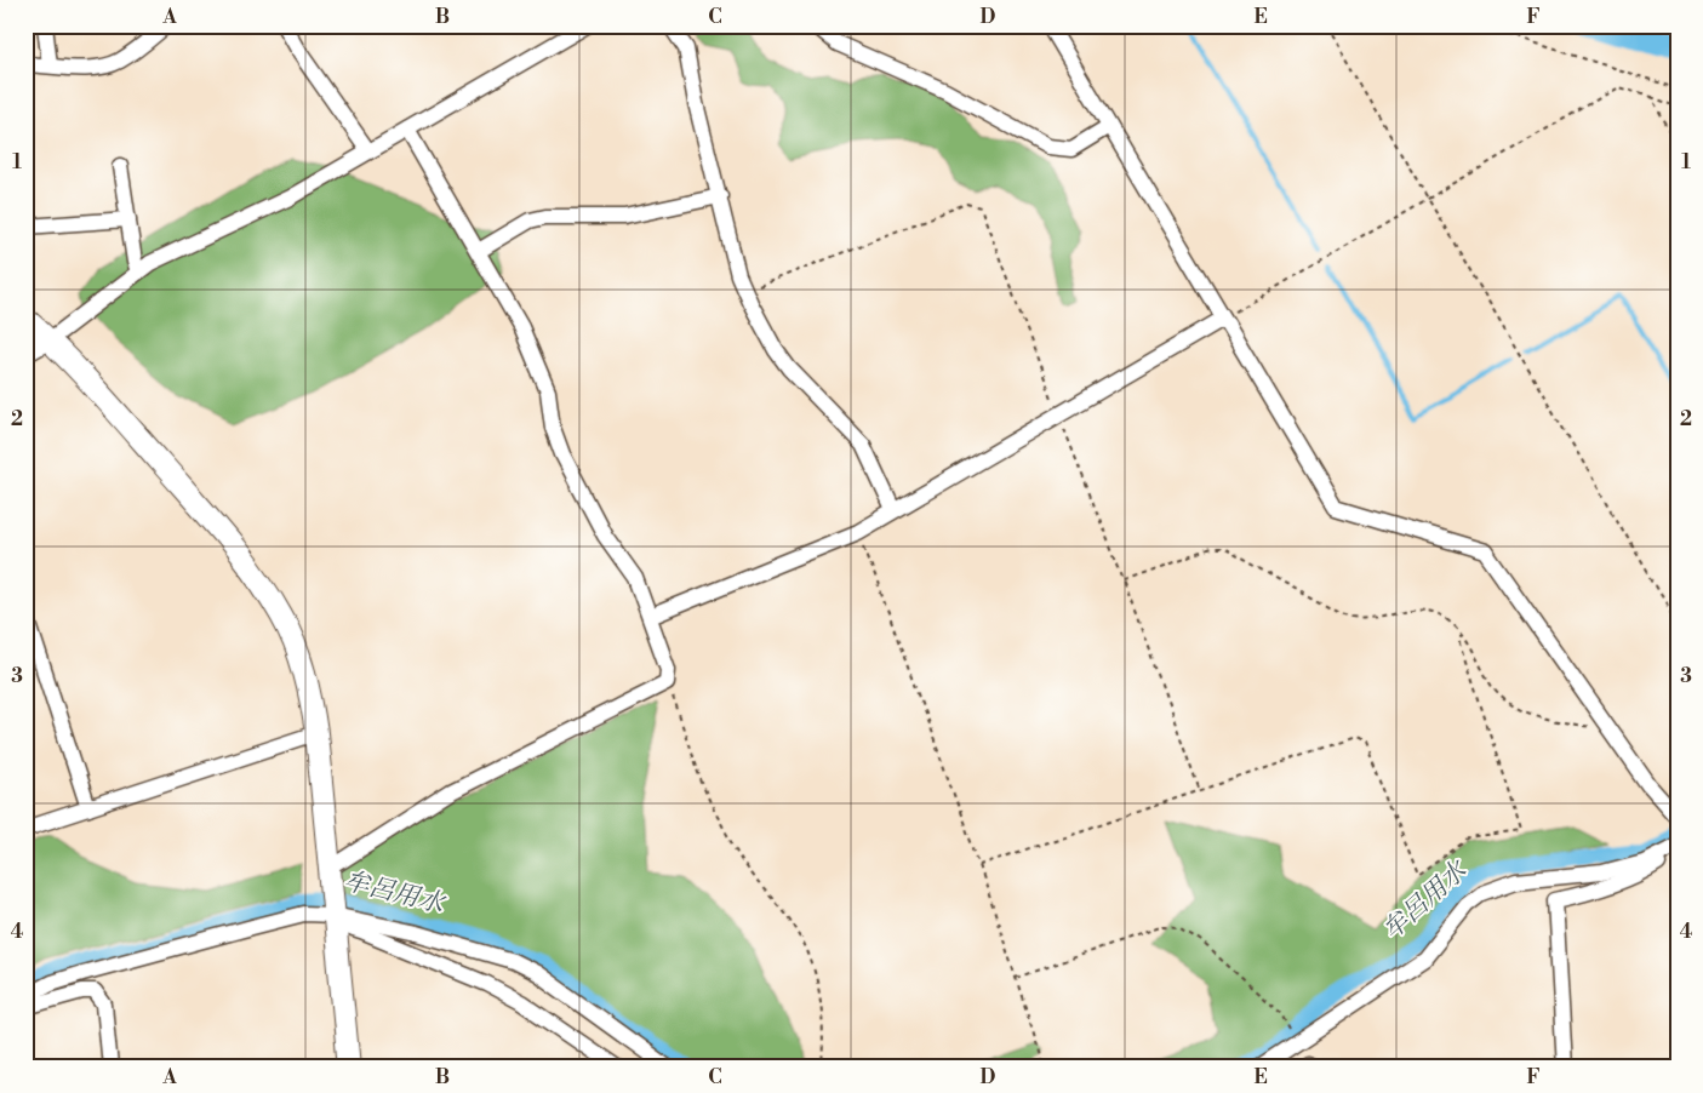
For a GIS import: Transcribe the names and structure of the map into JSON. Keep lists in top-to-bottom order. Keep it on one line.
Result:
{"water":["牟呂用水"],"grid":{"columns":["A","B","C","D","E","F"],"rows":["1","2","3","4"]}}
